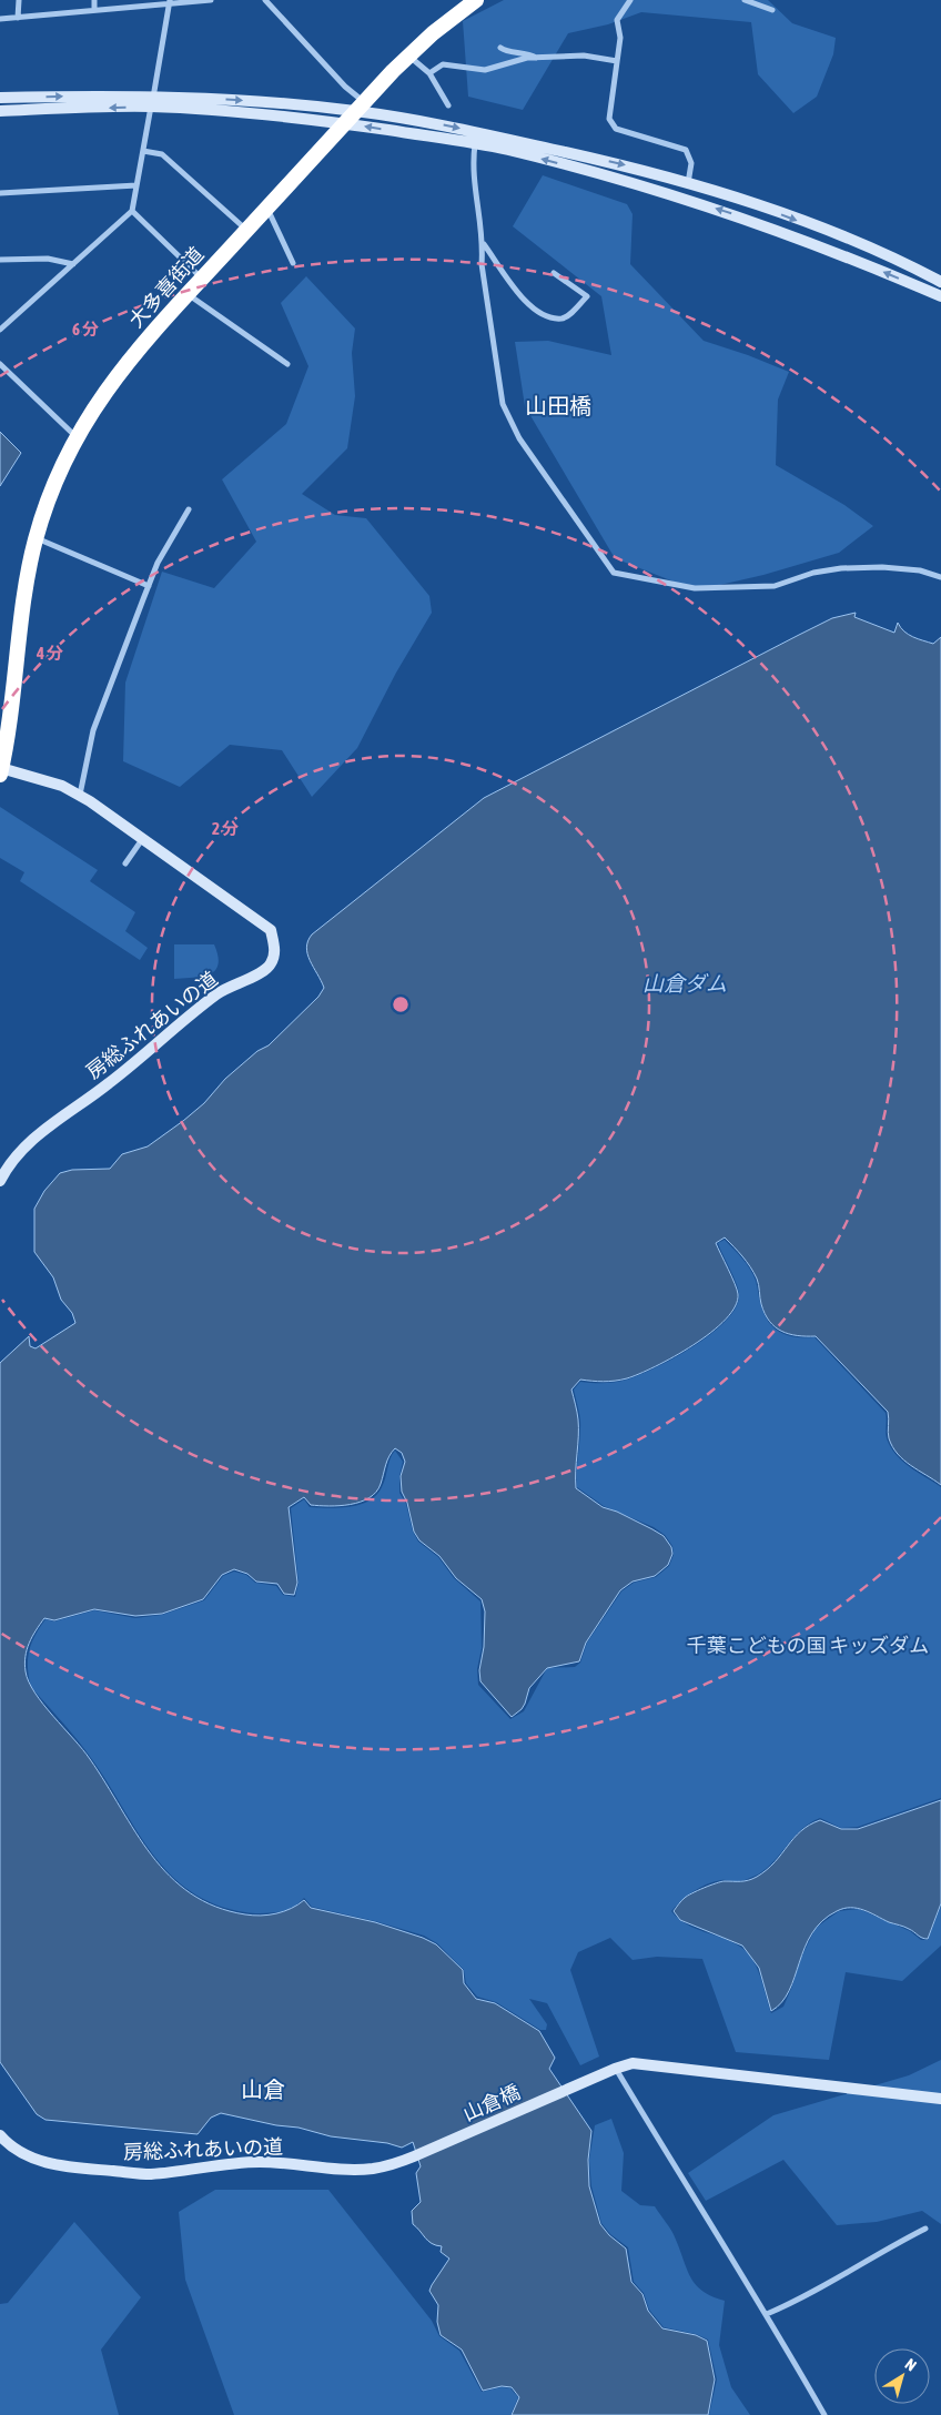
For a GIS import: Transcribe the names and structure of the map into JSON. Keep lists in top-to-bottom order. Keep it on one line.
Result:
{"streets":{"highway":["大多喜街道"],"street":["房総ふれあいの道","山倉橋"]},"crossings":[["大多喜街道","房総ふれあいの道"],["房総ふれあいの道","山倉橋"]],"districts":["山田橋","山倉"],"water":["山倉ダム"],"parks":["千葉こどもの国 キッズダム"],"north":"top right","rings":["6 分","4 分","2 分"]}
